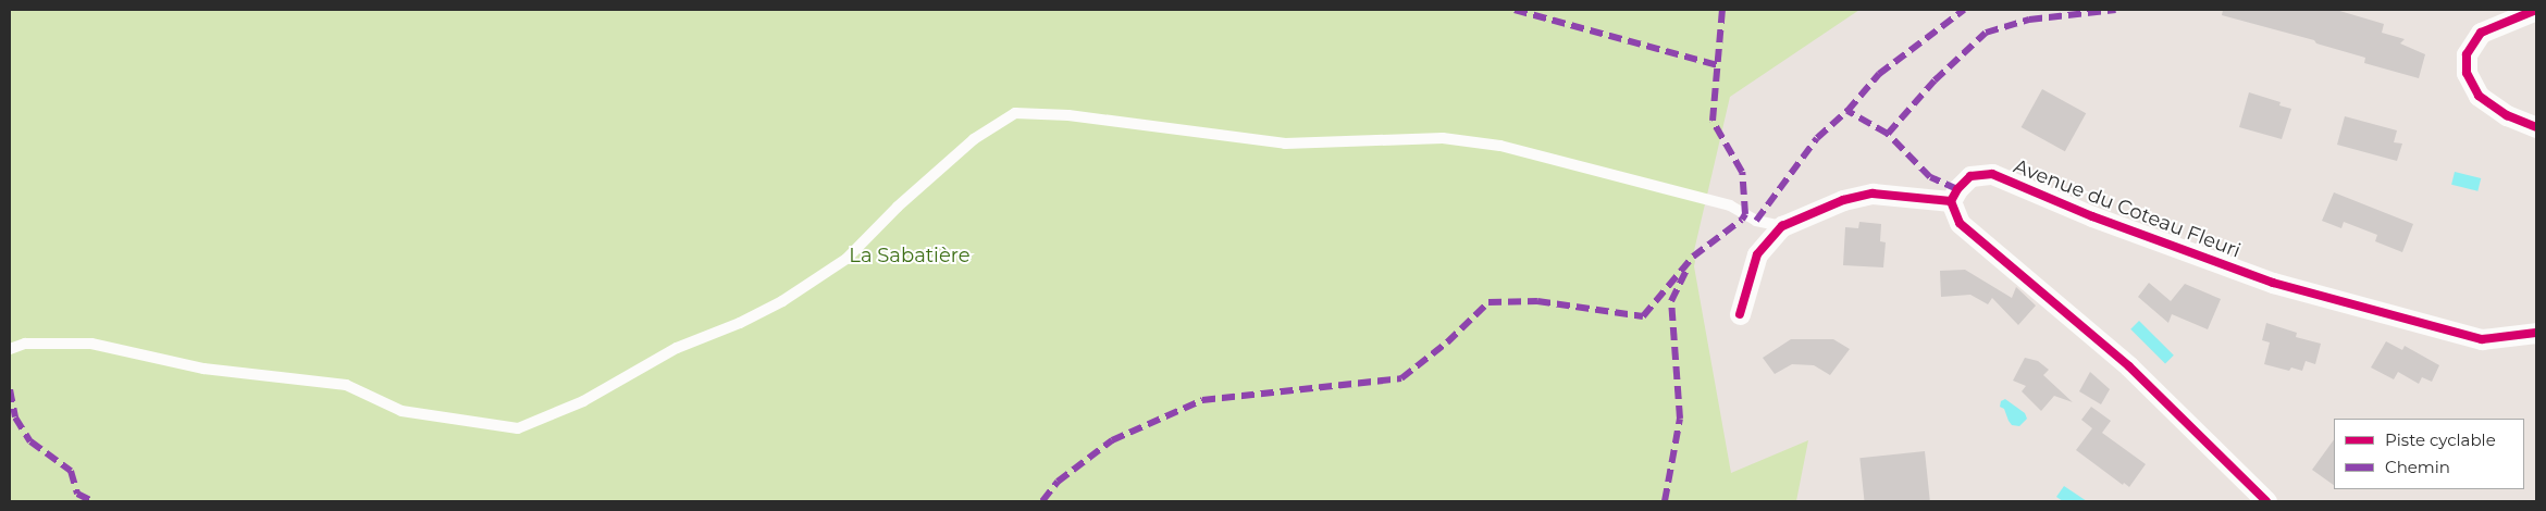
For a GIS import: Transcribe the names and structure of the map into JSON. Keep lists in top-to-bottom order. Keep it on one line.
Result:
{"streets":{"street":["Avenue du Coteau Fleuri"]},"parks":["La Sabatière"],"legend":["Piste cyclable","Chemin"]}
